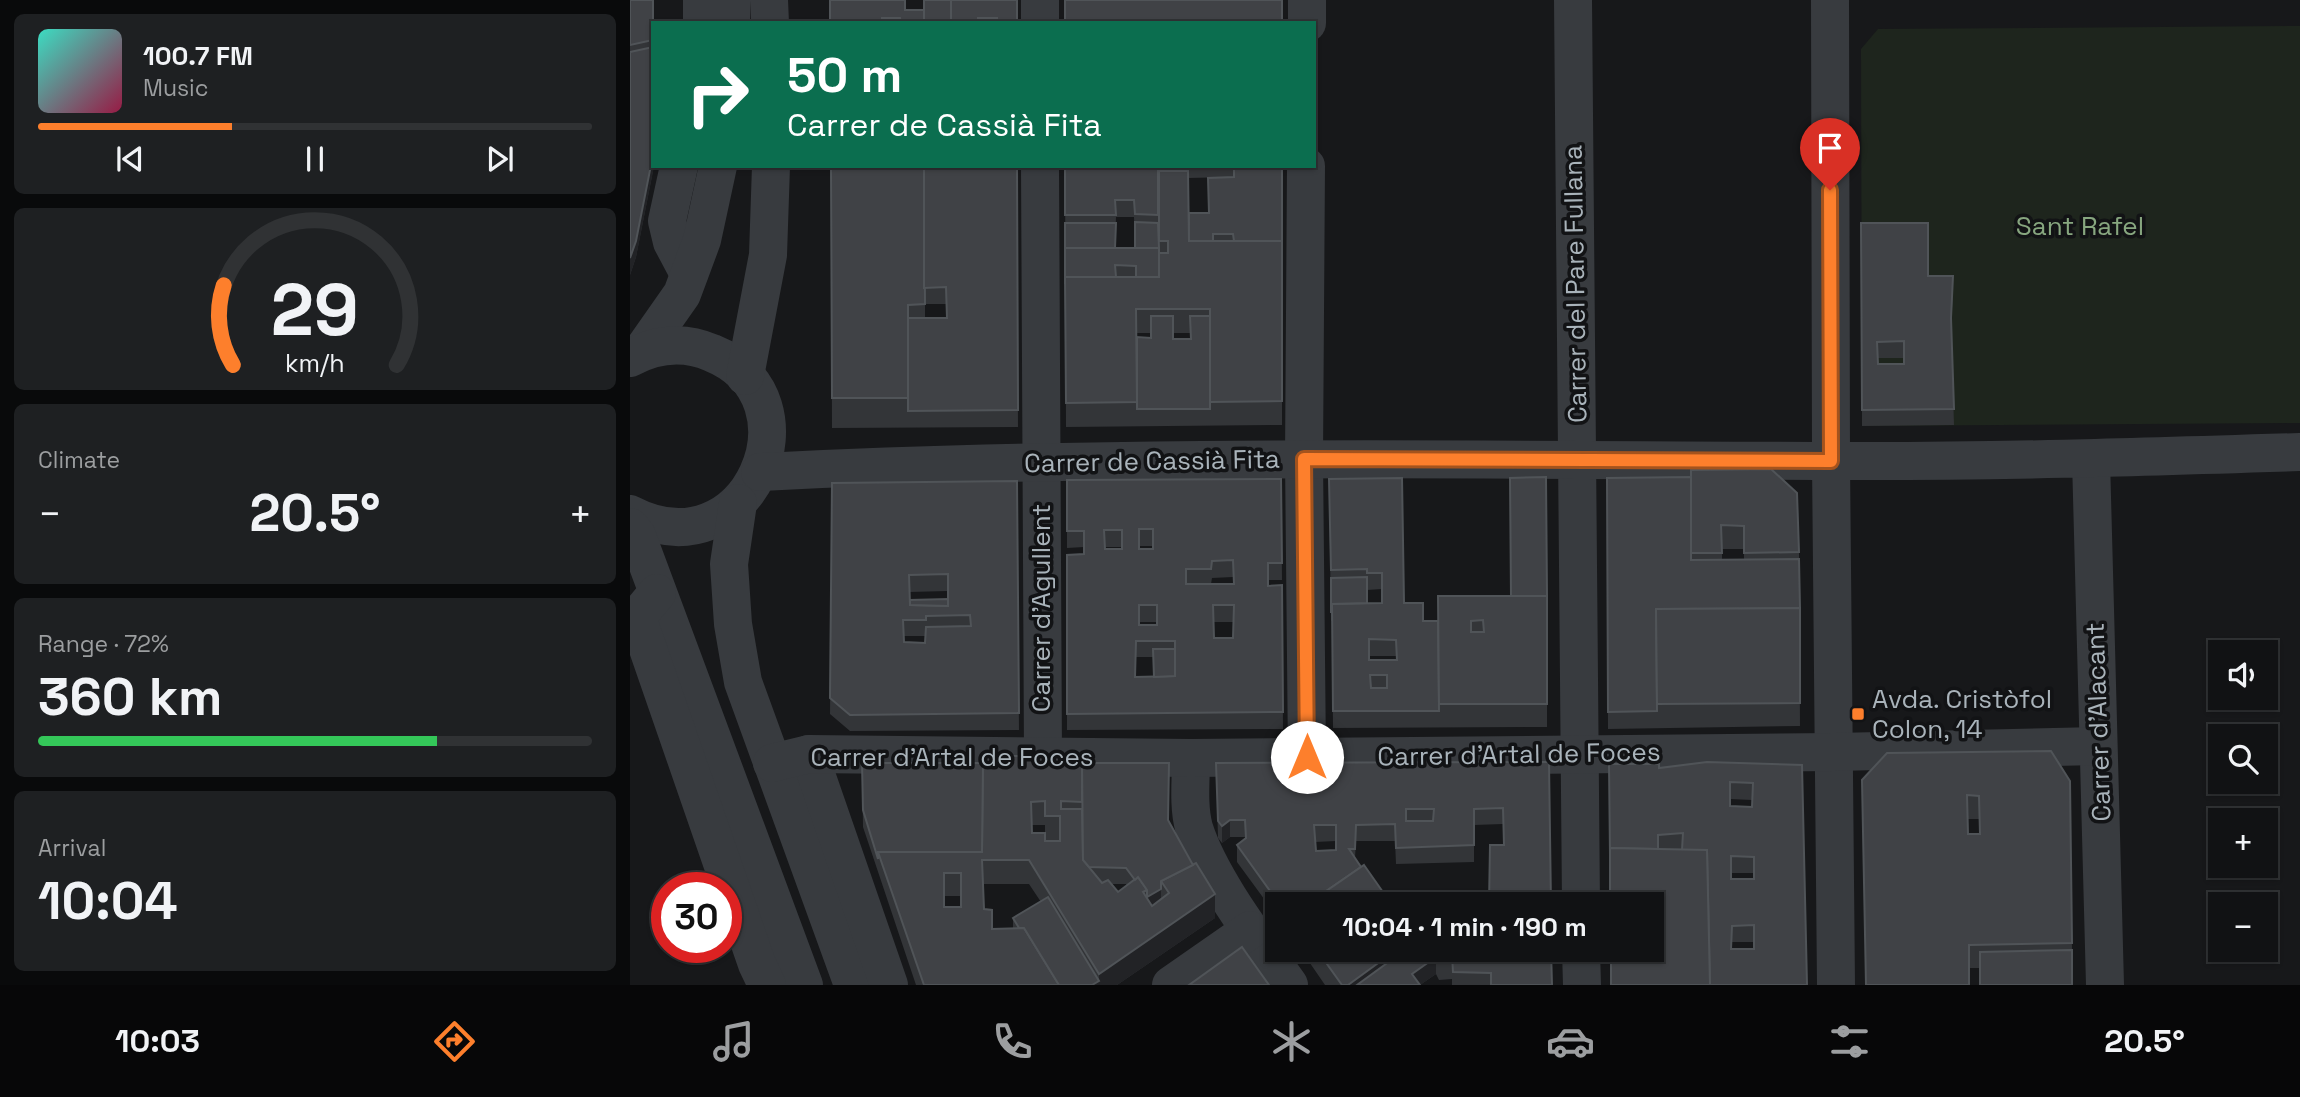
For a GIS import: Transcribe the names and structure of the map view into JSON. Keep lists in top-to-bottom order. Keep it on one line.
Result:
{"streets":{"street":["Carrer del Pare Fullana","Carrer de Cassià Fita","Carrer d'Agullent","Carrer d'Alacant","Carrer d'Artal de Foces"]},"crossings":[["Carrer del Pare Fullana","Carrer de Cassià Fita"],["Carrer del Pare Fullana","Carrer d'Artal de Foces"],["Carrer de Cassià Fita","Carrer d'Agullent"],["Carrer de Cassià Fita","Carrer d'Alacant"],["Carrer d'Agullent","Carrer d'Artal de Foces"],["Carrer d'Alacant","Carrer d'Artal de Foces"]],"parks":["Sant Rafel"],"places":{"transit":["Avda. Cristòfol Colon, 14"]},"page":{"turn":["50 m","Carrer de Cassià Fita"],"song":["100.7 FM","Music"],"tile":["Climate",["Range · 72%","360 km"],["Arrival","10:04"]],"heat":["−","20.5°","+"],"map_buttons":["+","−"],"limit":"30","trip":"10:04 · 1 min · 190 m","tabs":["10:03","20.5°"],"gauge":["29","km/h"]}}
